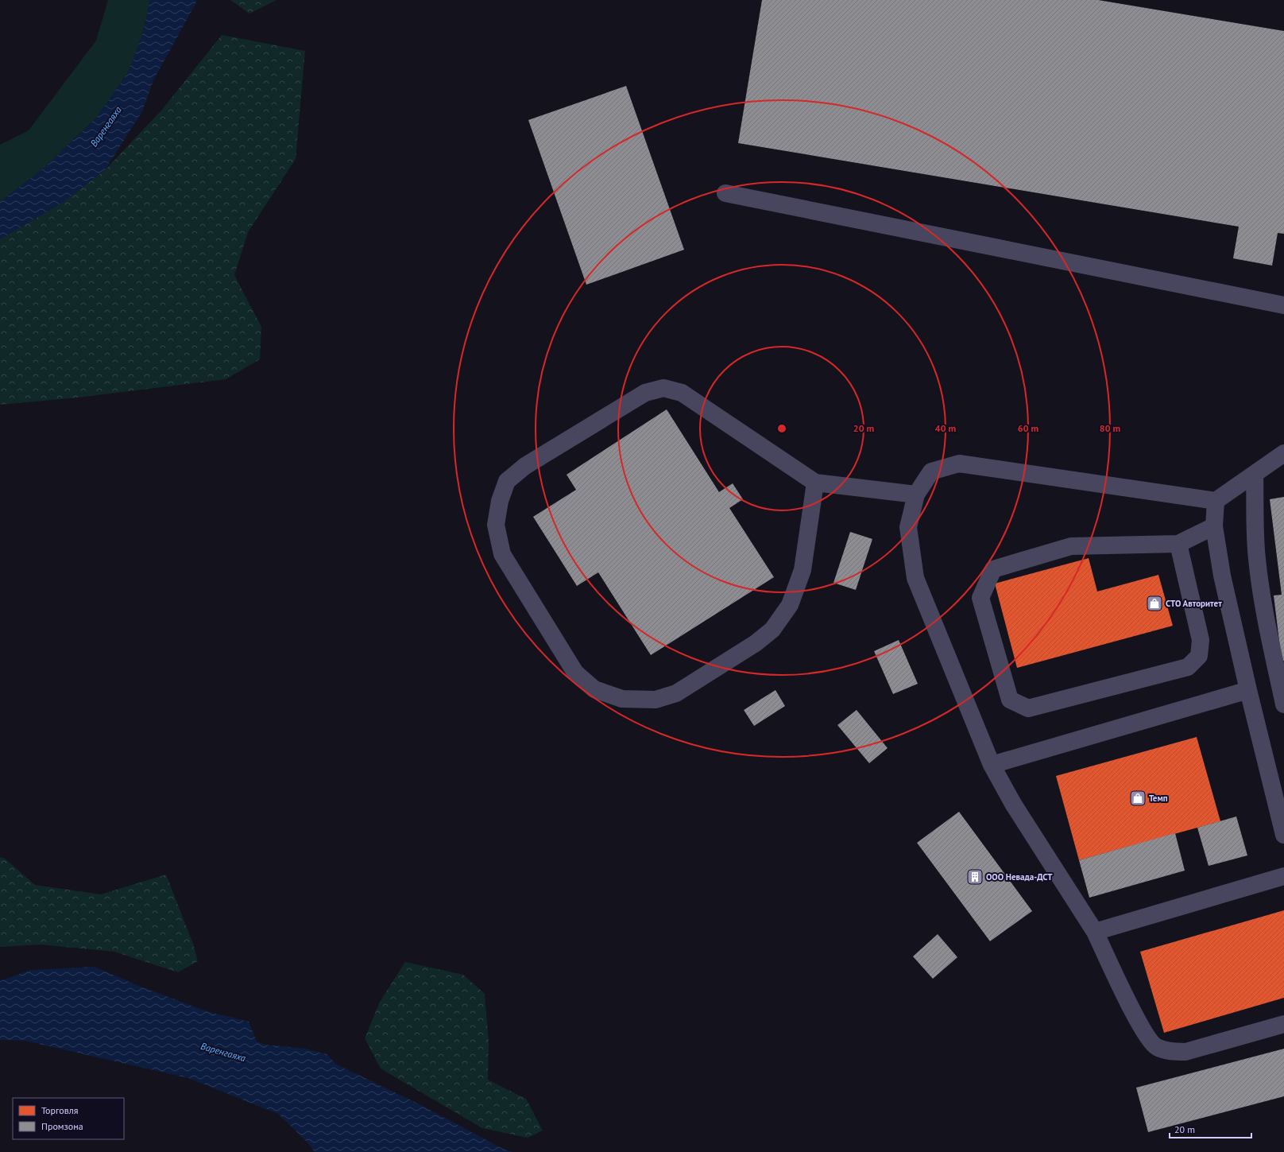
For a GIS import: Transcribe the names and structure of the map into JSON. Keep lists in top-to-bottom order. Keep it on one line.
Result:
{"water":["Варенгаяха"],"places":{"shop":["СТО Авторитет","Темп"],"building":["ООО Невада-ДСТ"]},"legend":["Торговля","Промзона"],"scale_bar":"20 m","rings":["20 m","40 m","60 m","80 m"]}
